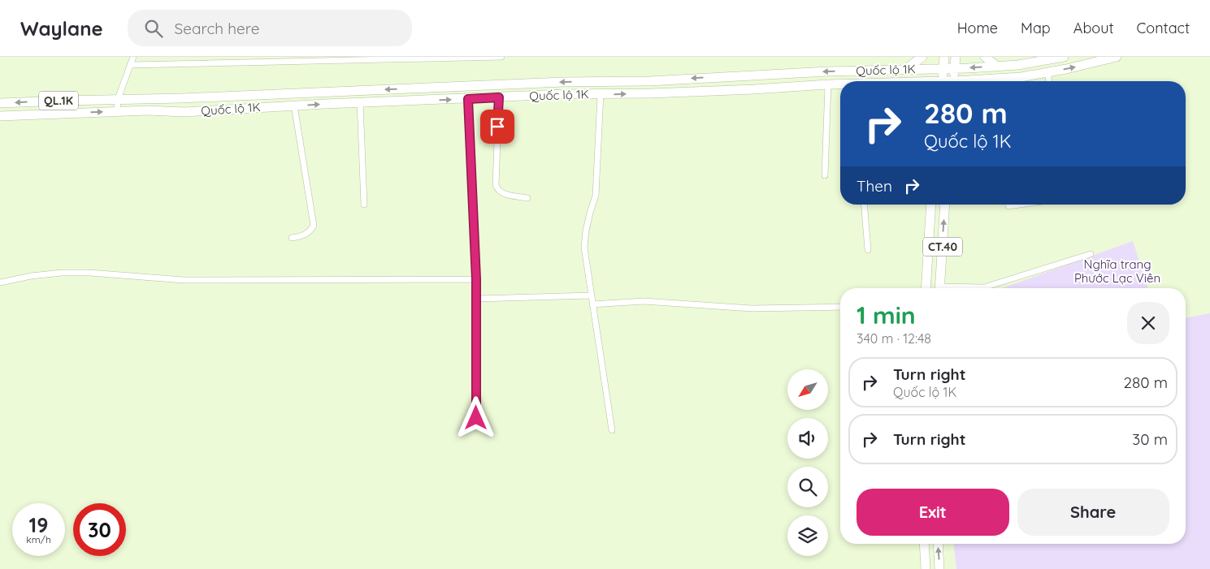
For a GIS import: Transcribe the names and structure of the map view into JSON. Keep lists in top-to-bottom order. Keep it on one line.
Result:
{"streets":{"main road":["Quốc lộ 1K","QL.1K","CT.40"]},"parks":["Nghĩa trang Phước Lạc Viên"],"north":"bottom left","page":{"header":"Waylane","search":"Search here","nav":["Home","Map","About","Contact"],"turn":["280 m","Quốc lộ 1K"],"then":"Then","heading":["1 min","340 m · 12:48"],"list":[{"name":"Turn right","note":"Quốc lộ 1K","value":"280 m"},{"name":"Turn right","value":"30 m"}],"buttons":["Exit","Share"],"speed":"19 km/h","limit":"30"}}
